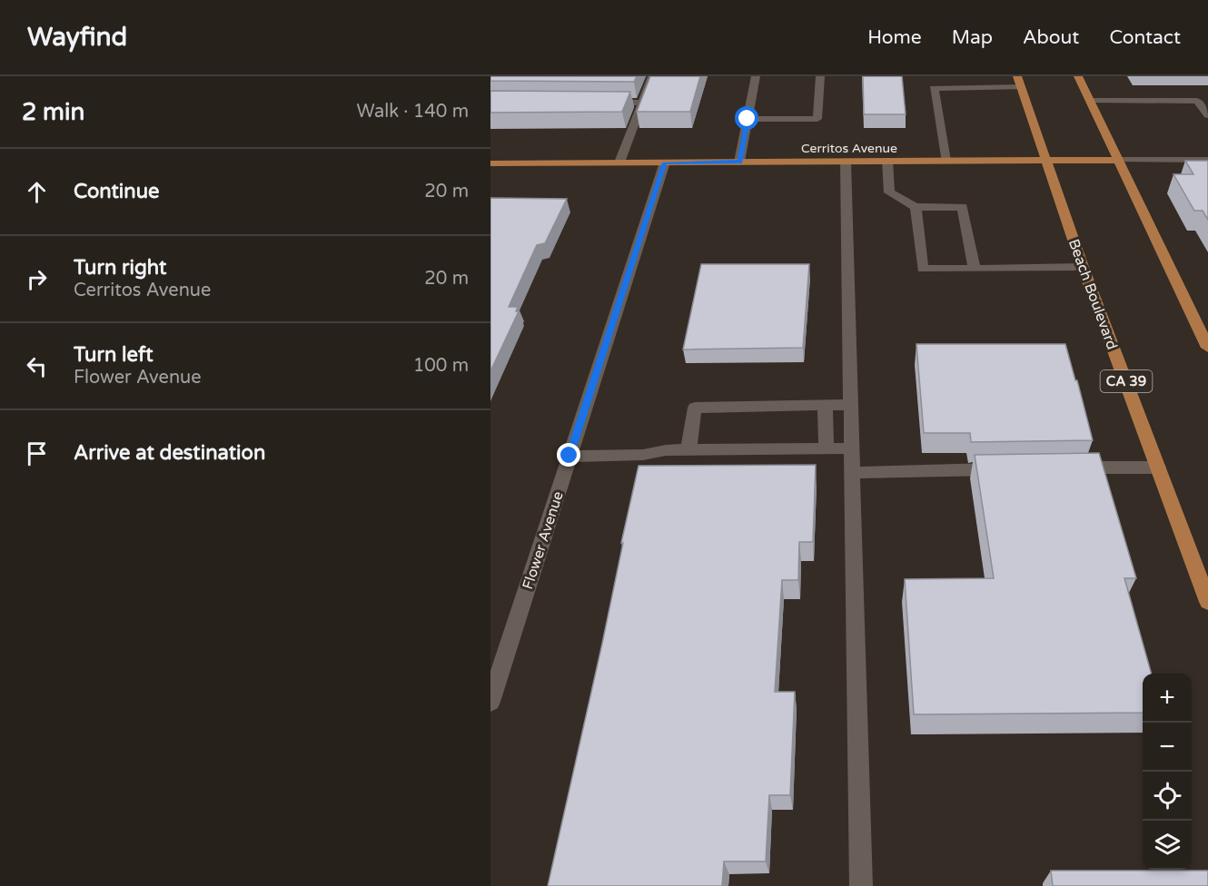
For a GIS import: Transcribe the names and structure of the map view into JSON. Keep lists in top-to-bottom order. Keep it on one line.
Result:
{"streets":{"main road":["Cerritos Avenue","Beach Boulevard","CA 39"],"street":["Flower Avenue"]},"crossings":[["Cerritos Avenue","Beach Boulevard"],["Cerritos Avenue","Flower Avenue"]],"page":{"header":"Wayfind","nav":["Home","Map","About","Contact"],"heading":["2 min","Walk · 140 m"],"list":[["Continue","20 m"],["Turn right","Cerritos Avenue","20 m"],["Turn left","Flower Avenue","100 m"],"Arrive at destination"],"map_buttons":["+","−"]}}
